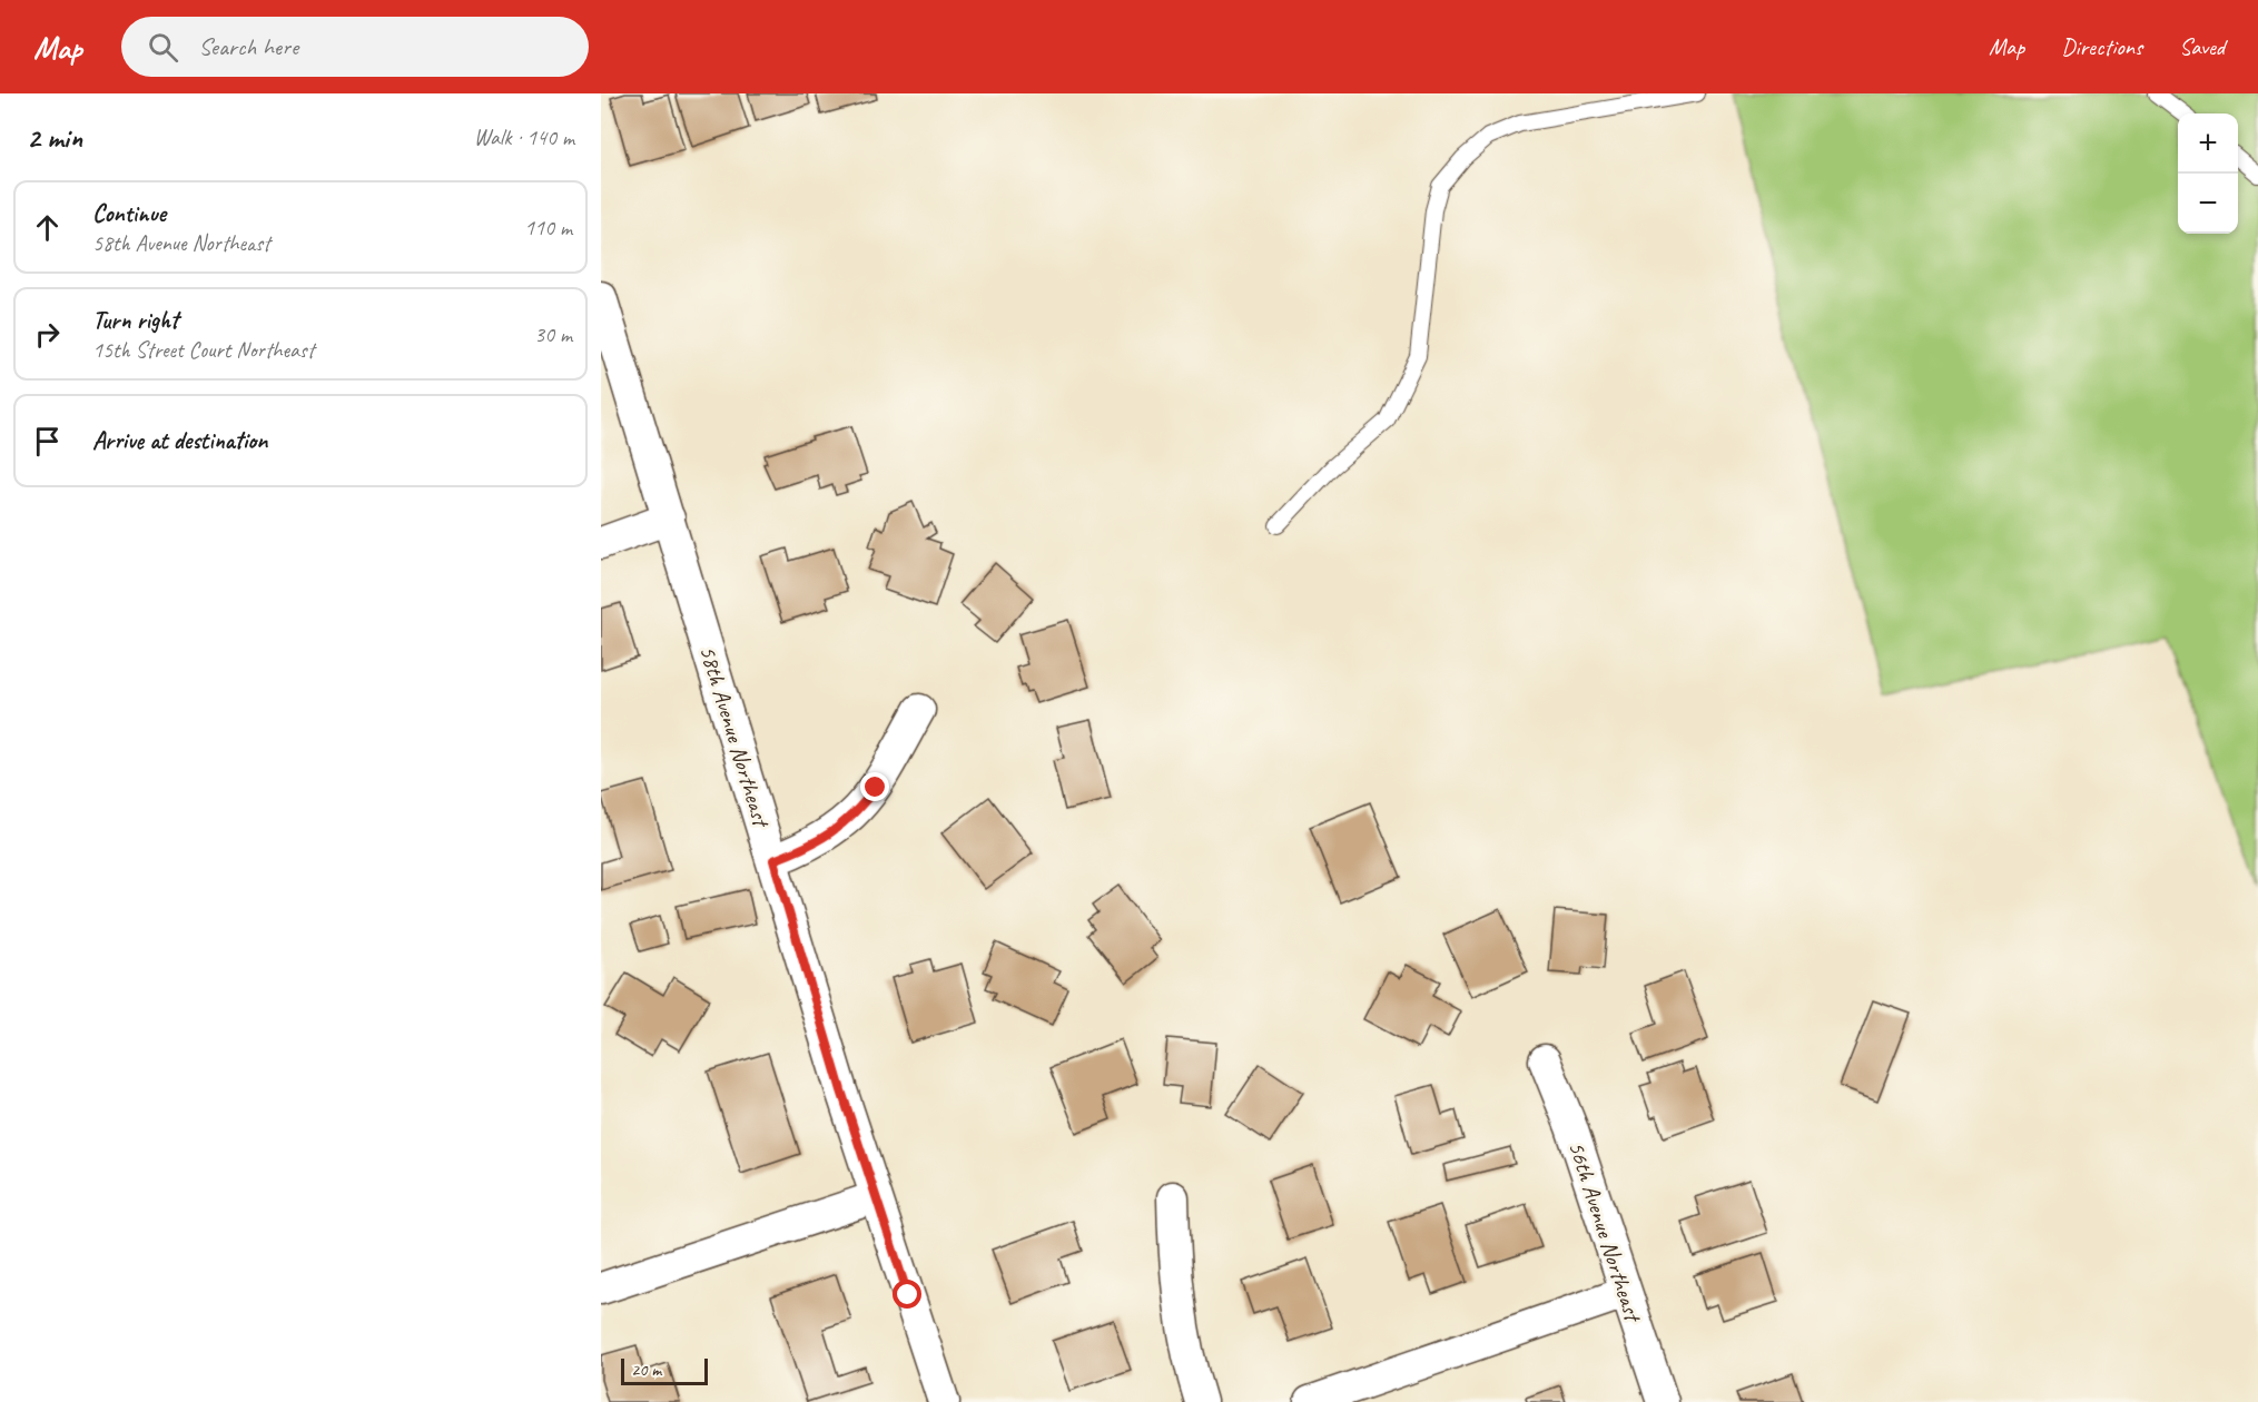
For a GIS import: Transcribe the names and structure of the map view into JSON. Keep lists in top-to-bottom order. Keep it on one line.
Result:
{"streets":{"street":["58th Avenue Northeast","56th Avenue Northeast"]},"scale_bar":"20 m","page":{"header":"Map","search":"Search here","nav":["Map","Directions","Saved"],"heading":["2 min","Walk · 140 m"],"map_buttons":["+","−"],"list":[["Continue","58th Avenue Northeast","110 m"],["Turn right","15th Street Court Northeast","30 m"],"Arrive at destination"],"scale":"20 m"}}
